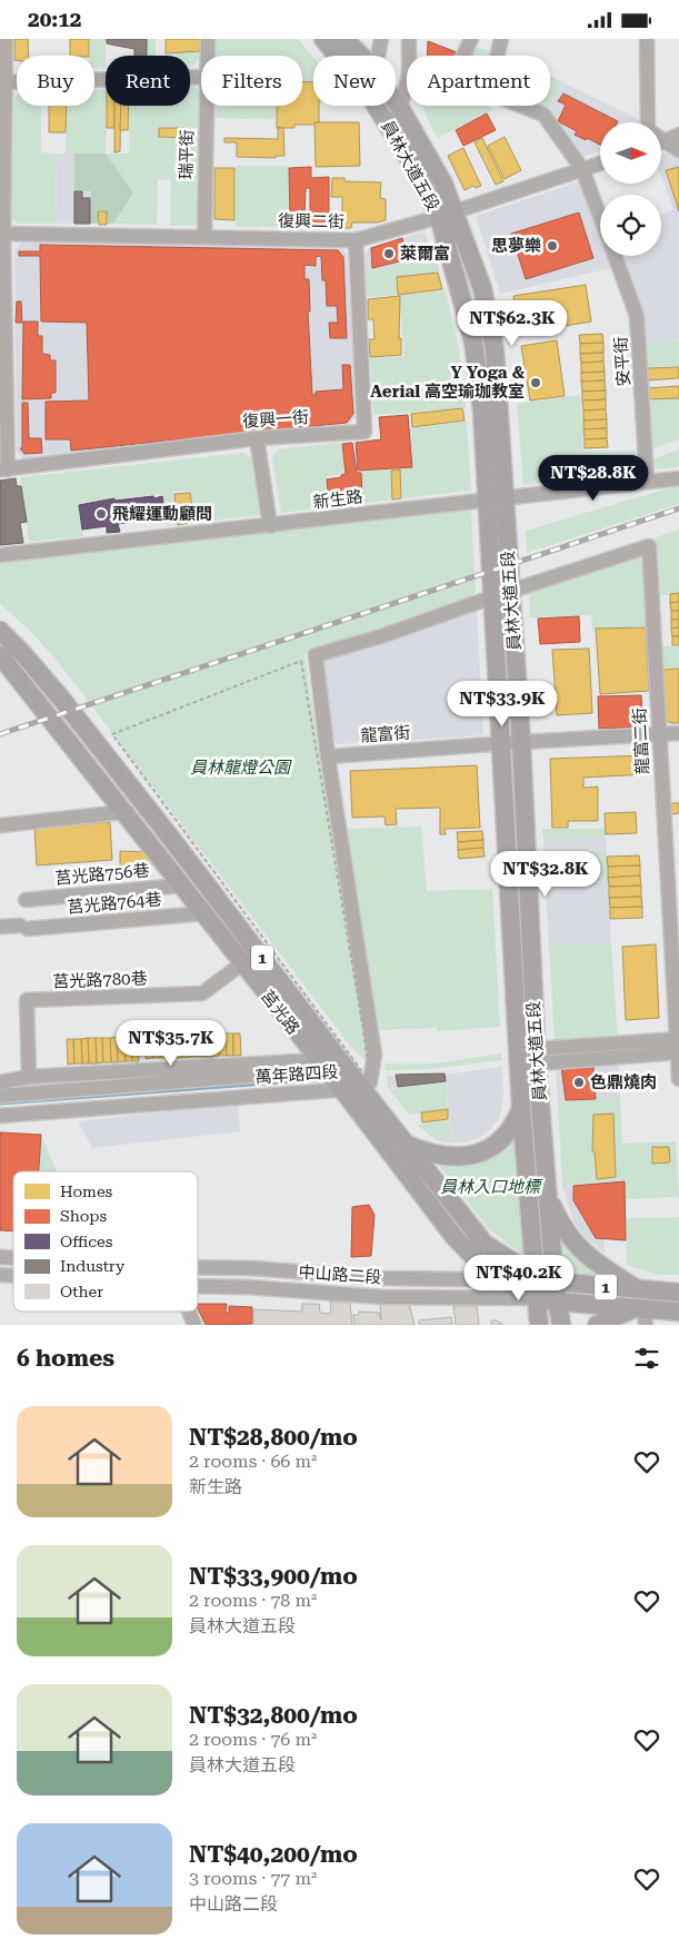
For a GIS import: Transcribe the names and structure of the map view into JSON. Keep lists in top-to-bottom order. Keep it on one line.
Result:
{"streets":{"main road":["員林大道五段","1","莒光路","中山路二段"],"street":["瑞平街","復興二街","安平街","復興一街","新生路","龍富街","龍富二街","莒光路756巷","莒光路764巷","莒光路780巷","萬年路四段"]},"crossings":[["瑞平街","復興二街"],["員林大道五段","復興二街"],["員林大道五段","新生路"],["員林大道五段","龍富街"],["員林大道五段","龍富二街"],["員林大道五段","莒光路"],["員林大道五段","中山路二段"],["復興二街","安平街"],["復興二街","復興一街"],["安平街","新生路"],["龍富街","龍富二街"],["莒光路756巷","莒光路"],["莒光路764巷","莒光路"],["莒光路780巷","莒光路"],["莒光路","萬年路四段"],["莒光路","中山路二段"]],"parks":["員林龍燈公園","員林入口地標"],"places":["思夢樂","萊爾富","Y Yoga & Aerial 高空瑜珈教室","飛耀運動顧問","色鼎燒肉"],"legend":["Homes","Shops","Offices","Industry","Other"],"north":"right","page":{"status":"20:12","chip":["Buy","Rent","Filters","New","Apartment"],"price":["NT$62.3K","NT$28.8K","NT$33.9K","NT$32.8K","NT$35.7K","NT$40.2K"],"heading":"6 homes","list":[{"name":"NT$28,800/mo","note":"2 rooms · 66 m² · 新生路"},{"name":"NT$33,900/mo","note":"2 rooms · 78 m² · 員林大道五段"},{"name":"NT$32,800/mo","note":"2 rooms · 76 m² · 員林大道五段"},{"name":"NT$40,200/mo","note":"3 rooms · 77 m² · 中山路二段"}]}}
